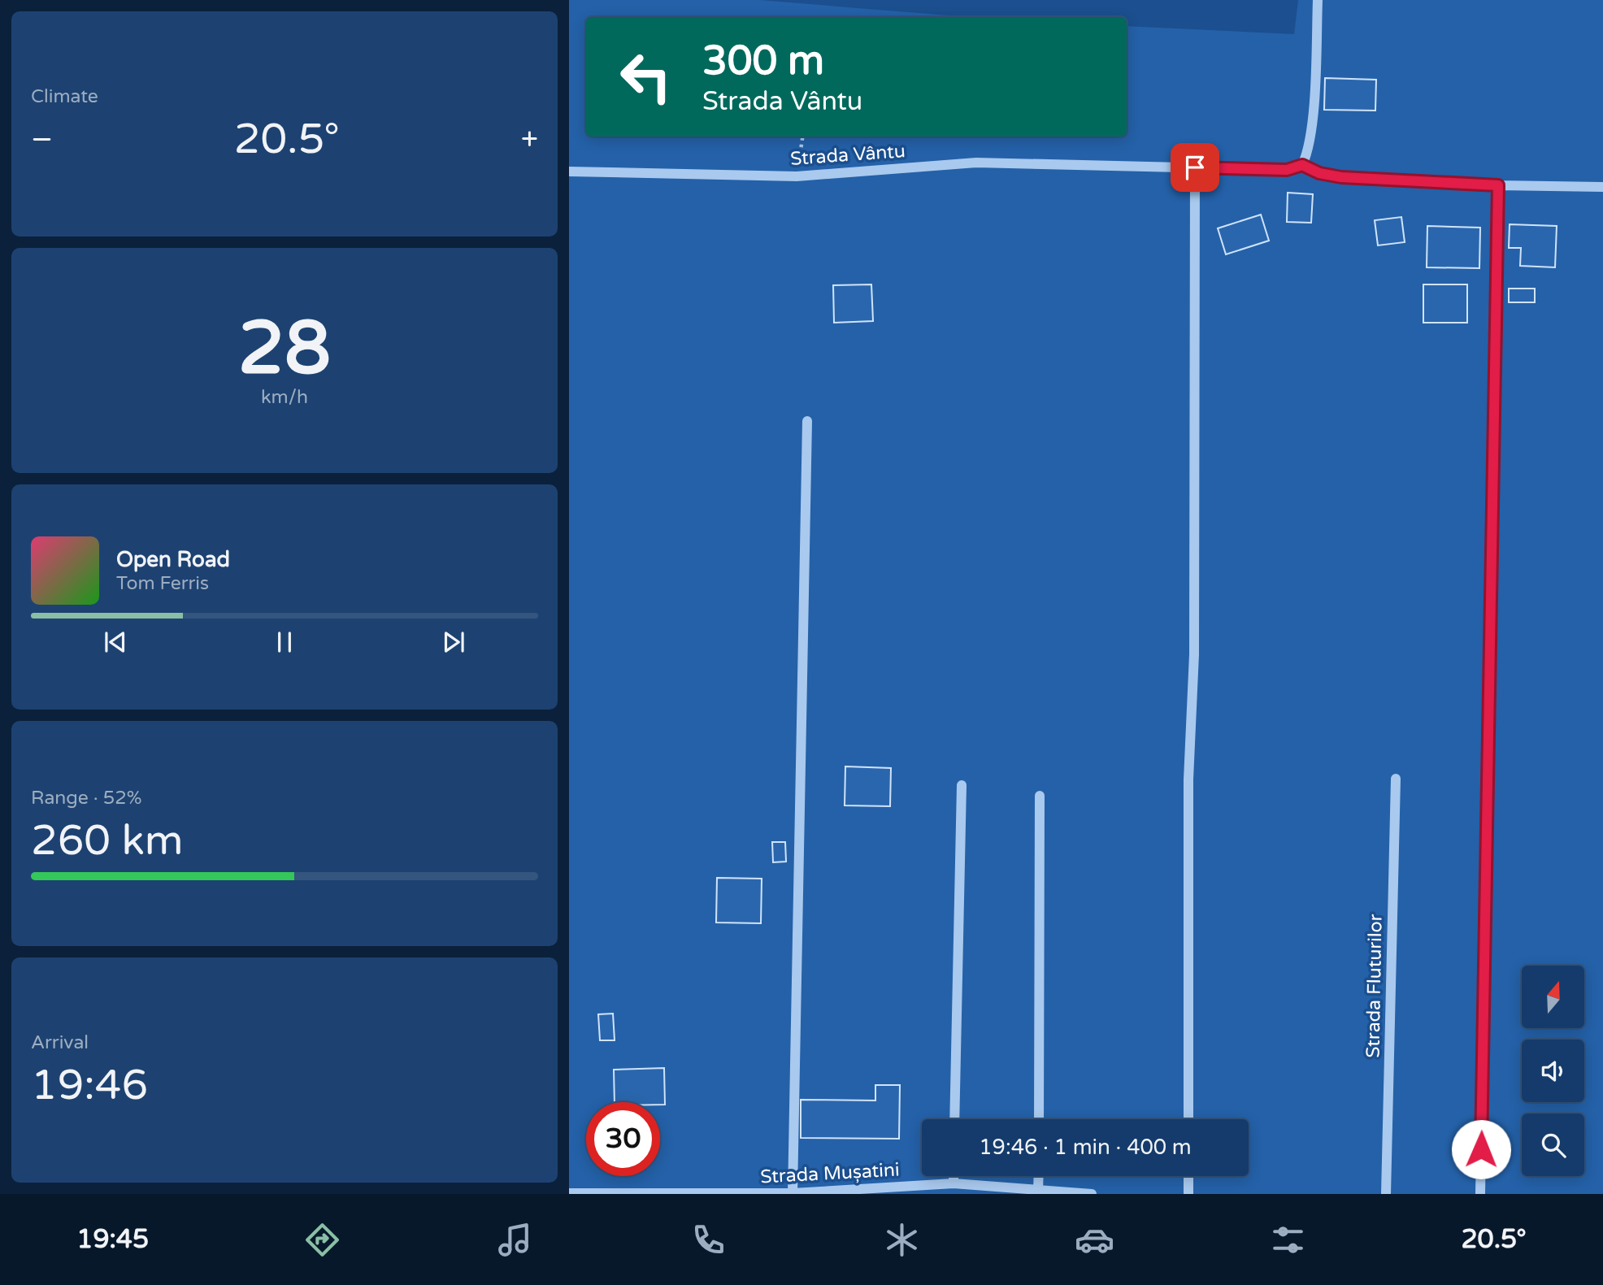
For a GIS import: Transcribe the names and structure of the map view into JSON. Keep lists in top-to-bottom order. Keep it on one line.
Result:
{"streets":{"street":["Strada Vântu","Strada Fluturilor","Strada Mușatini"]},"north":"top","page":{"tile":["Climate",["28","km/h"],["Range · 52%","260 km"],["Arrival","19:46"]],"turn":["300 m","Strada Vântu"],"heat":["−","20.5°","+"],"song":["Open Road","Tom Ferris"],"limit":"30","trip":"19:46 · 1 min · 400 m","tabs":["19:45","20.5°"]}}
